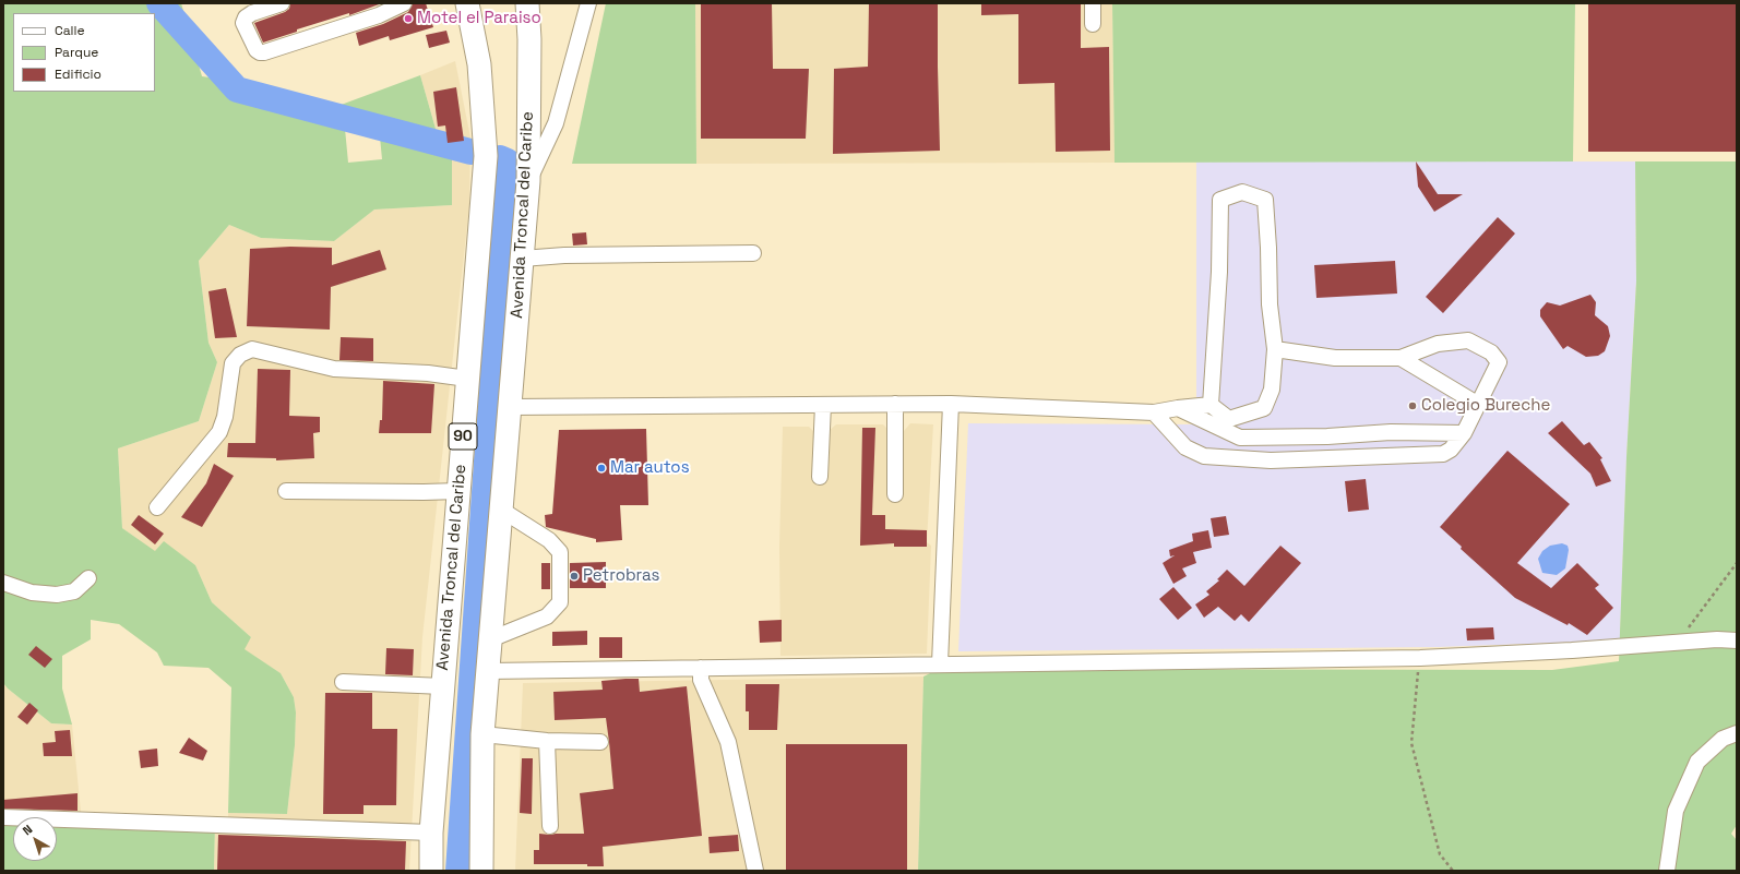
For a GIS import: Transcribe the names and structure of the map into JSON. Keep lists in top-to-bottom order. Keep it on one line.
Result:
{"streets":{"highway":["Avenida Troncal del Caribe","90"]},"places":["Motel el Paraiso","Colegio Bureche","Mar autos","Petrobras"],"legend":["Calle","Parque","Edificio"],"north":"top left"}
